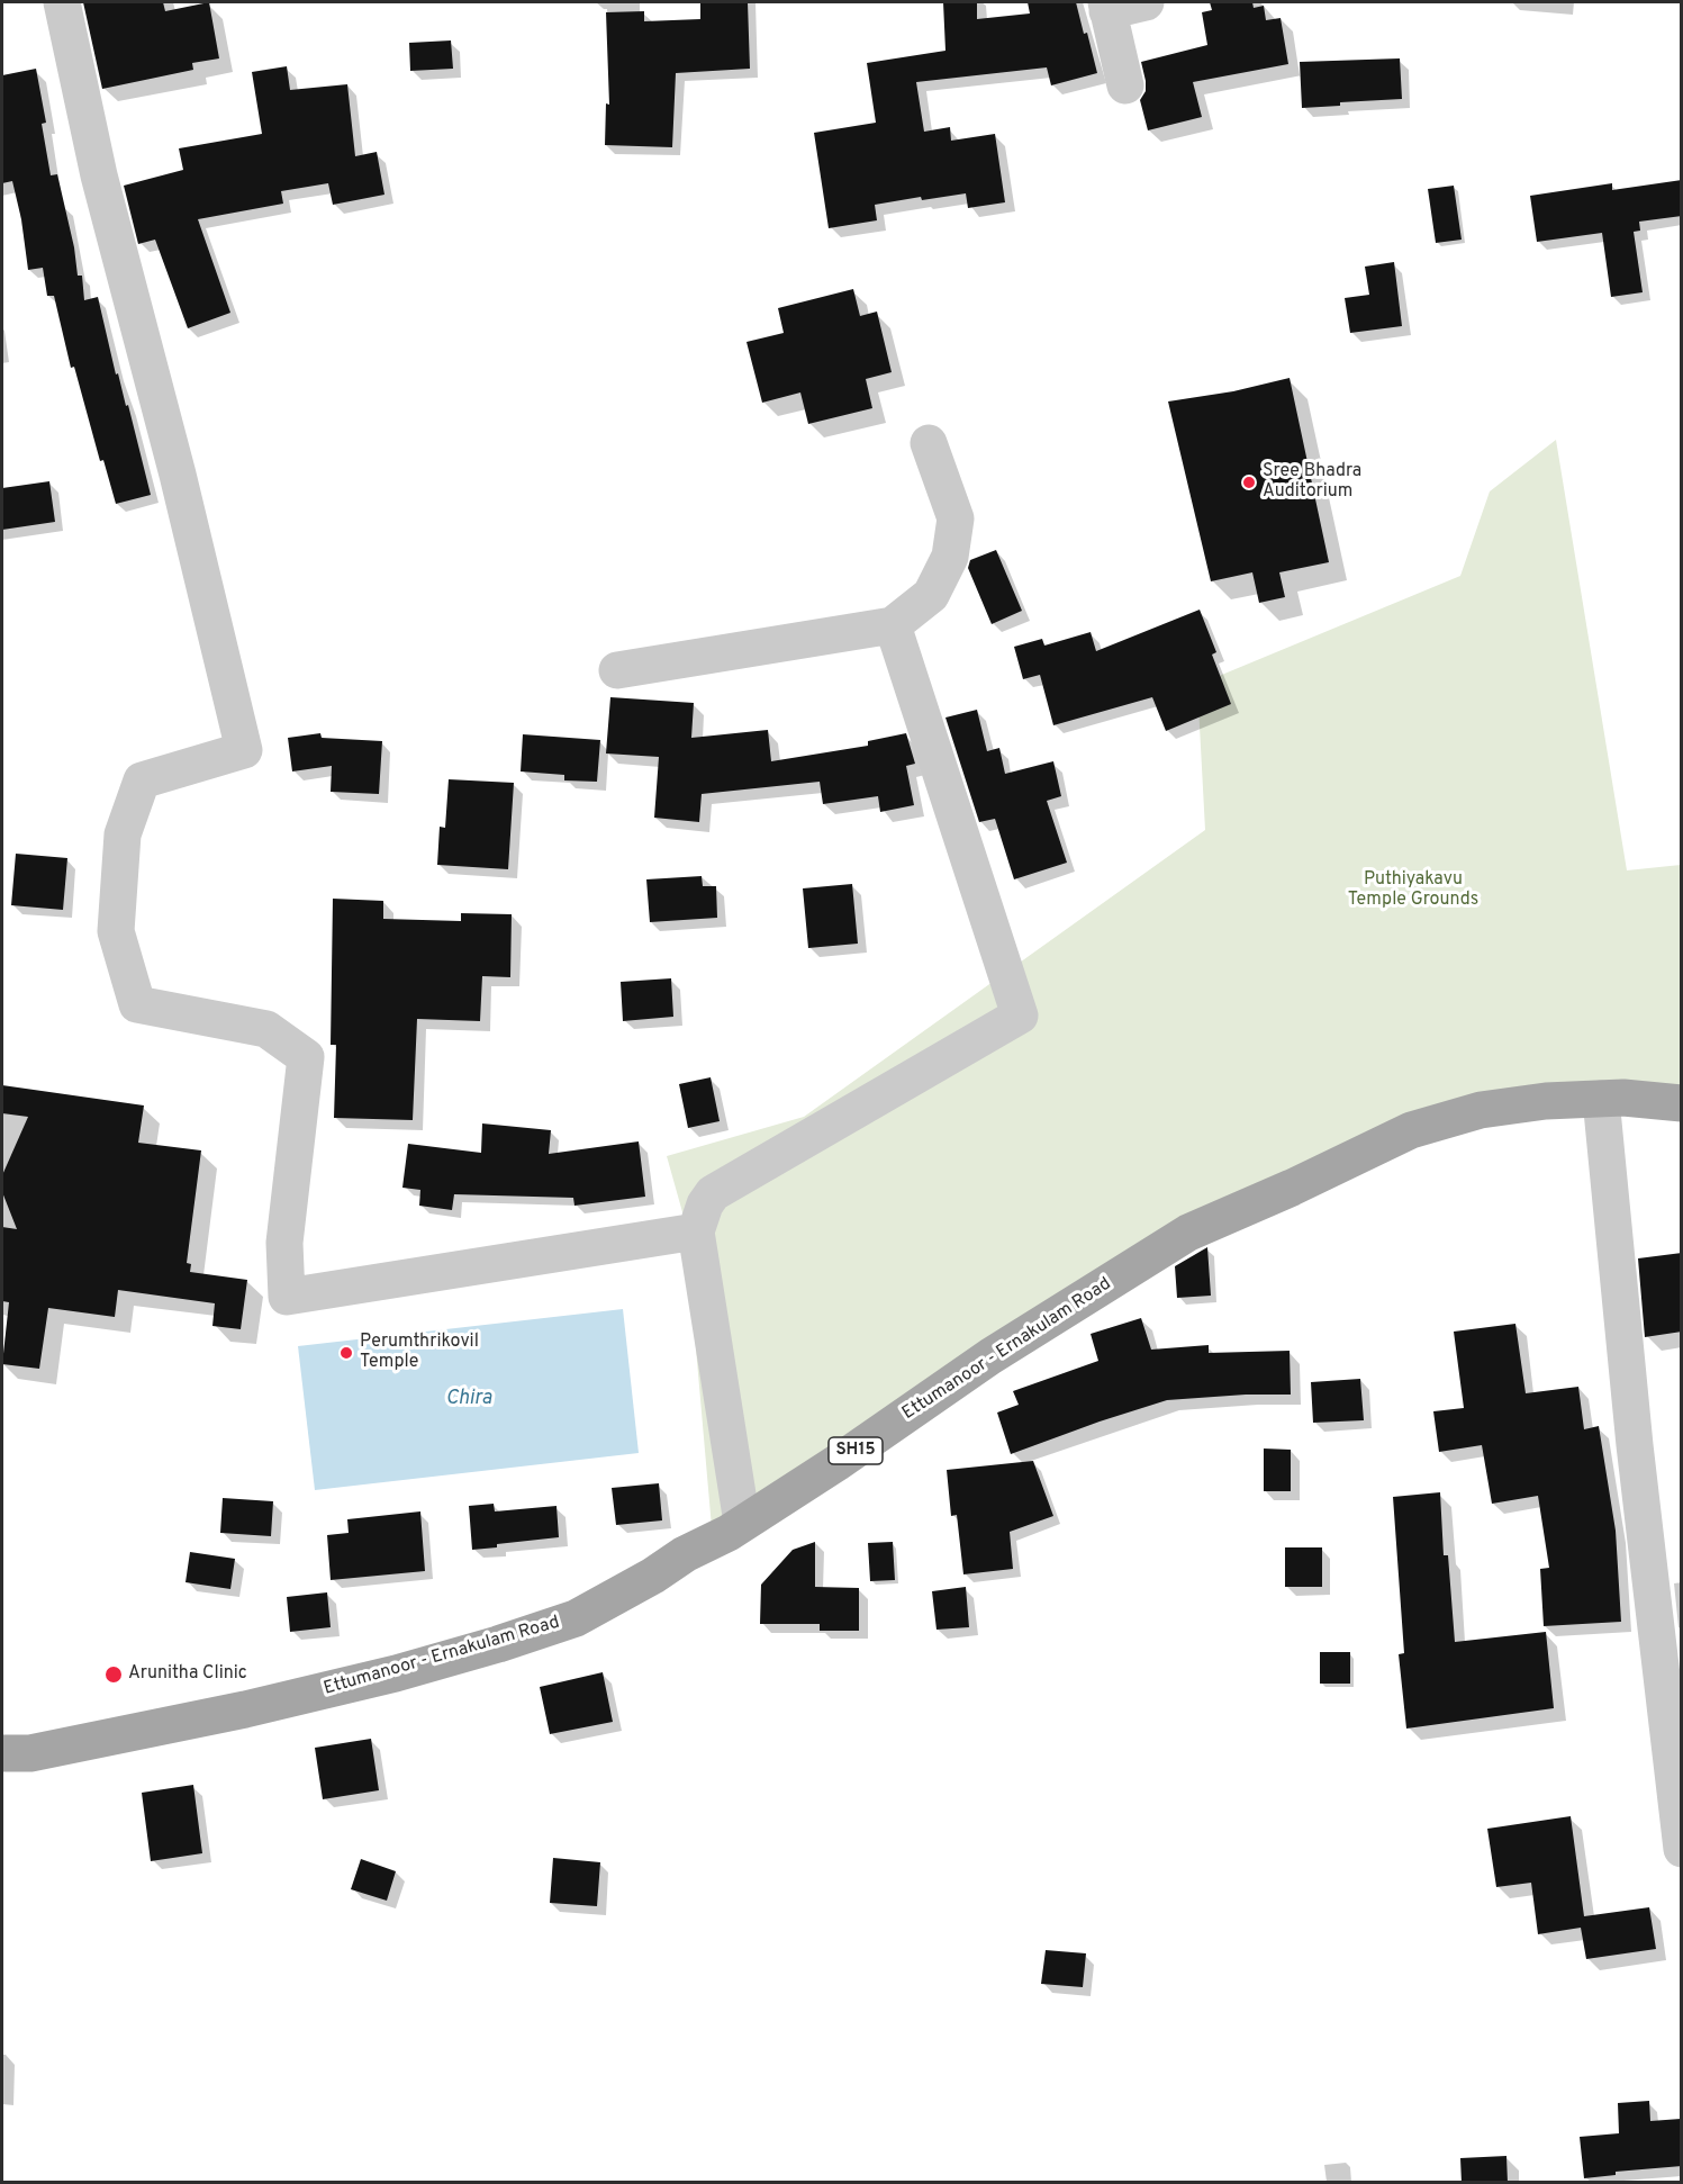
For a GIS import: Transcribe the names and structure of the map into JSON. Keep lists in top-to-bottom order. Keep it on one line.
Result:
{"streets":{"main road":["Ettumanoor - Ernakulam Road","SH15"]},"water":["Chira"],"parks":["Puthiyakavu Temple Grounds"],"places":["Sree Bhadra Auditorium","Perumthrikovil Temple","Arunitha Clinic"]}
